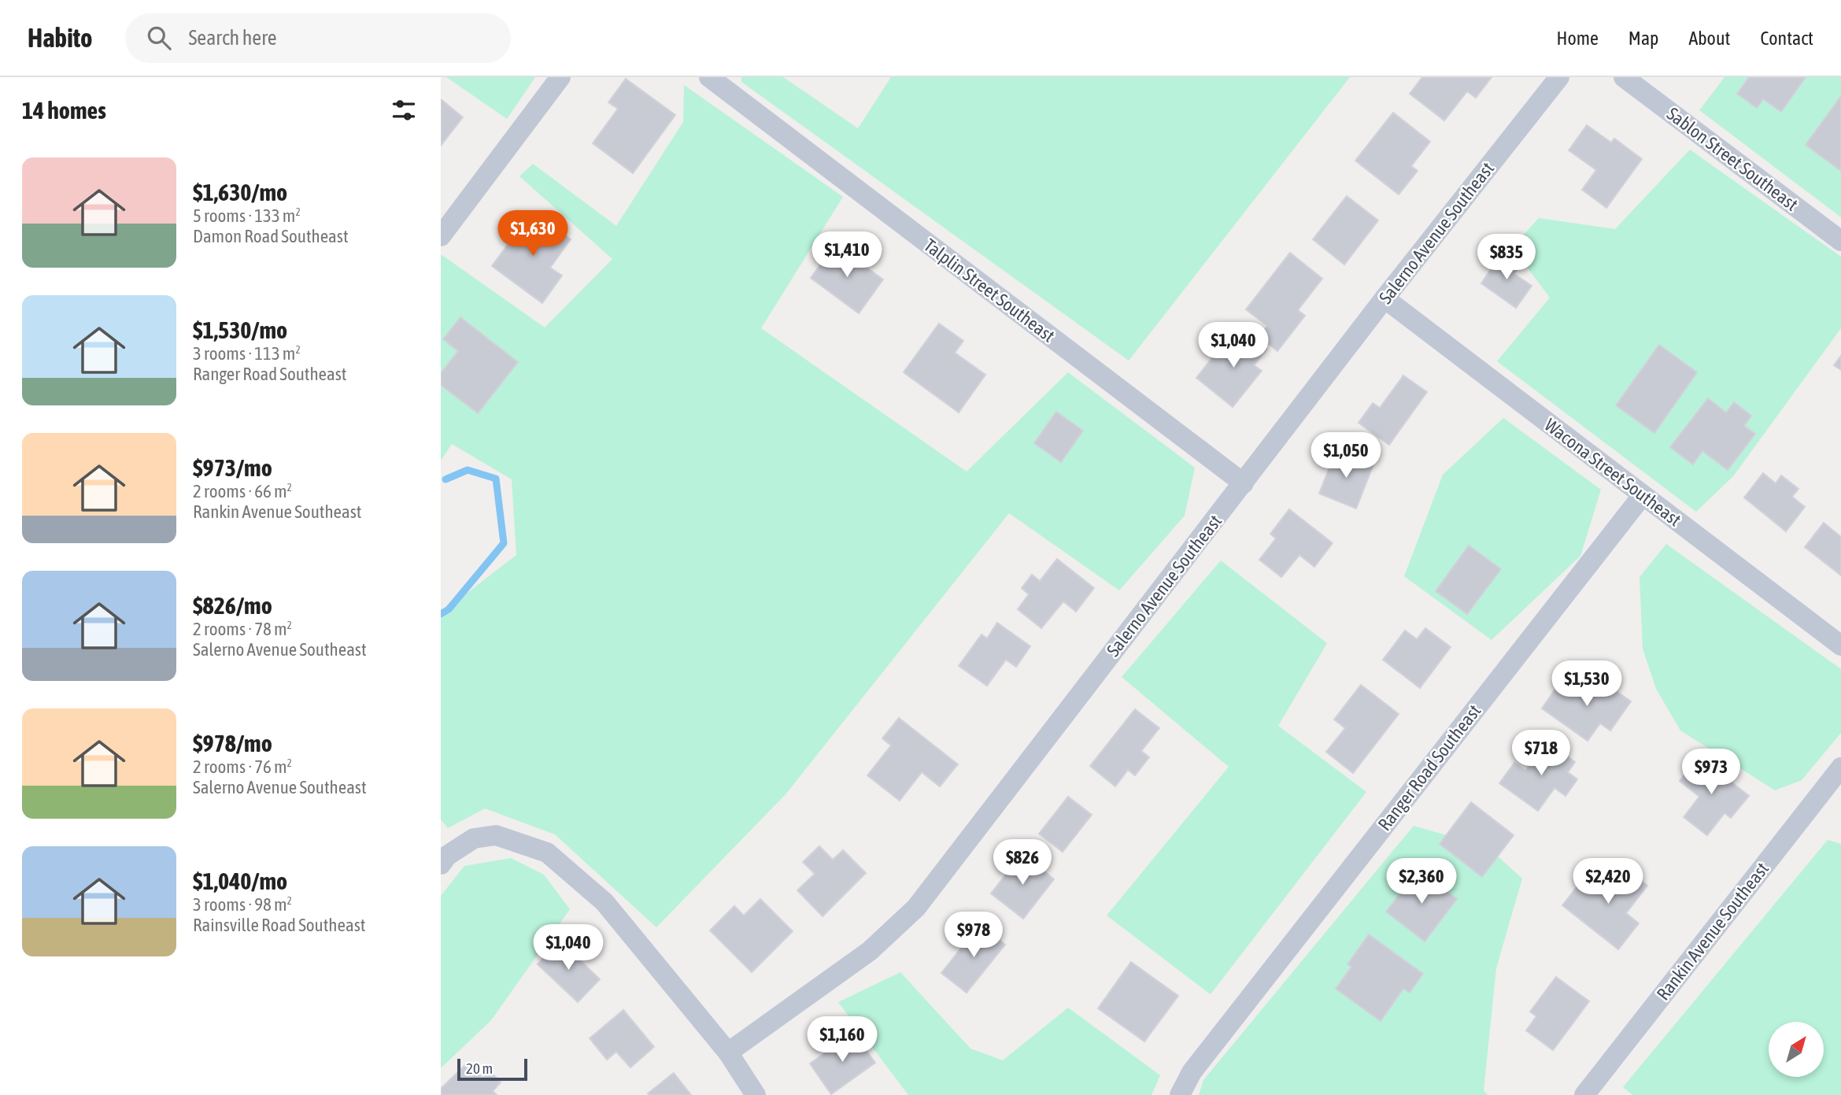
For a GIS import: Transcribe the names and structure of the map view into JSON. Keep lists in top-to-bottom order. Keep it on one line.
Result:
{"streets":{"street":["Sablon Street Southeast","Salerno Avenue Southeast","Talplin Street Southeast","Wacona Street Southeast","Ranger Road Southeast","Rankin Avenue Southeast"]},"crossings":[["Salerno Avenue Southeast","Talplin Street Southeast"],["Salerno Avenue Southeast","Wacona Street Southeast"],["Wacona Street Southeast","Ranger Road Southeast"]],"scale_bar":"20 m","north":"top right","page":{"header":"Habito","search":"Search here","nav":["Home","Map","About","Contact"],"heading":"14 homes","list":[{"name":"$1,630/mo","note":"5 rooms · 133 m² · Damon Road Southeast"},{"name":"$1,530/mo","note":"3 rooms · 113 m² · Ranger Road Southeast"},{"name":"$973/mo","note":"2 rooms · 66 m² · Rankin Avenue Southeast"},{"name":"$826/mo","note":"2 rooms · 78 m² · Salerno Avenue Southeast"},{"name":"$978/mo","note":"2 rooms · 76 m² · Salerno Avenue Southeast"},{"name":"$1,040/mo","note":"3 rooms · 98 m² · Rainsville Road Southeast"}],"price":["$1,630","$1,410","$835","$1,040","$1,050","$1,530","$718","$973","$826","$2,360","$2,420","$978","$1,040","$1,160"],"scale":"20 m"}}
